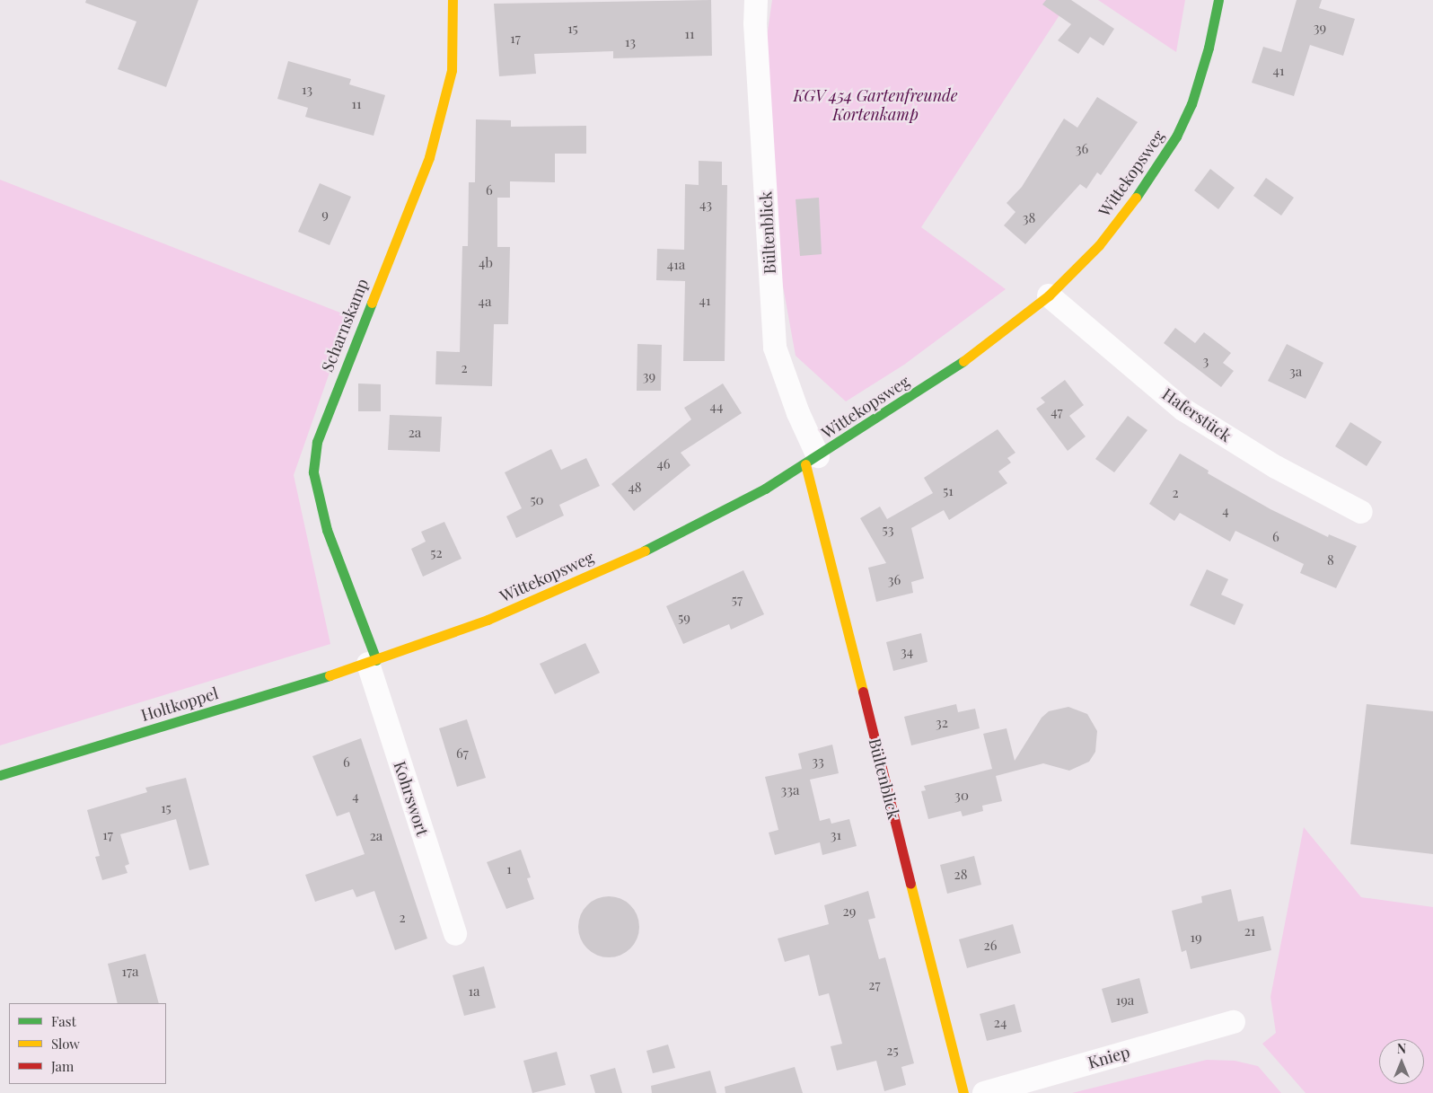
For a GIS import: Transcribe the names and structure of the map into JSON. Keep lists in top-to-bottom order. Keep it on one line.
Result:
{"streets":{"street":["Wittekopsweg","Bültenblick","Scharnskamp","Haferstück","Holtkoppel","Kohrswort","Kniep"]},"crossings":[["Wittekopsweg","Bültenblick"],["Wittekopsweg","Scharnskamp"],["Wittekopsweg","Haferstück"],["Wittekopsweg","Holtkoppel"],["Wittekopsweg","Kohrswort"],["Scharnskamp","Holtkoppel"],["Scharnskamp","Kohrswort"],["Holtkoppel","Kohrswort"]],"parks":["KGV 454 Gartenfreunde Kortenkamp"],"house_numbers":["39","15","11","17","13","41","13","11","36","6","43","9","38","4b","41a","41","4a","3","2","3a","39","44","47","2a","46","48","51","2","50","4","53","6","52","8","36","57","59","34","32","67","33","6","33a","30","4","15","17","31","2a","1","28","29","2","21","19","26","17a","27","1a","19a","24","25"],"legend":["Fast","Slow","Jam"],"north":"top"}
